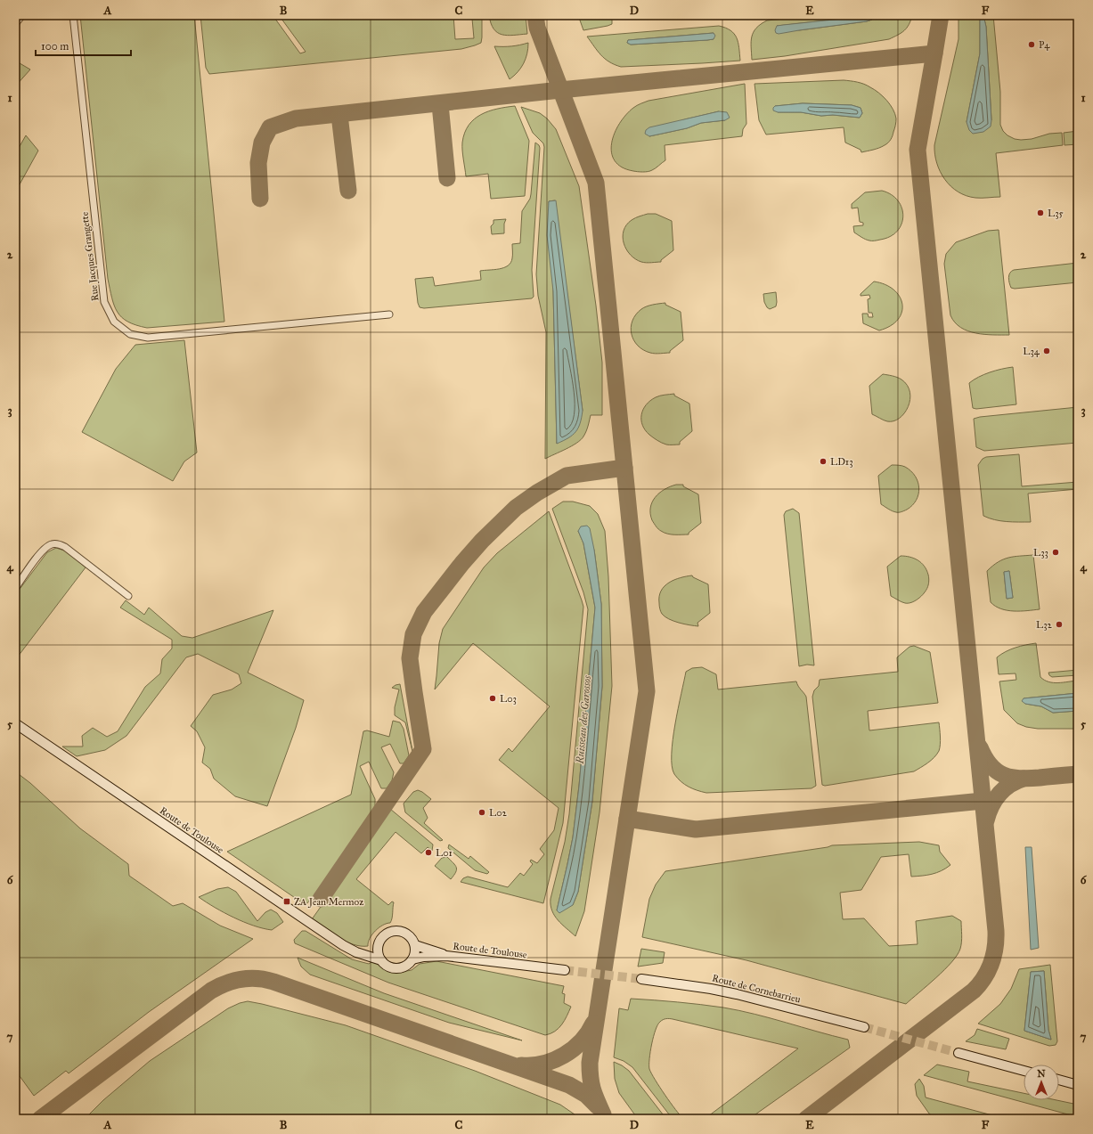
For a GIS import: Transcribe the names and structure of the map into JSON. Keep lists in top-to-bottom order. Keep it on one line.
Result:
{"streets":{"main road":["Route de Toulouse","Route de Cornebarrieu"],"street":["Rue Jacques Grangette"]},"water":["Ruisseau des Garossos"],"places":{"other":["P4","L35","L34","LD13","L33","L32","L03","L02","L01"],"transit":["ZA Jean Mermoz"]},"scale_bar":"100 m","north":"top","grid":{"columns":["A","B","C","D","E","F"],"rows":["1","2","3","4","5","6","7"]}}
